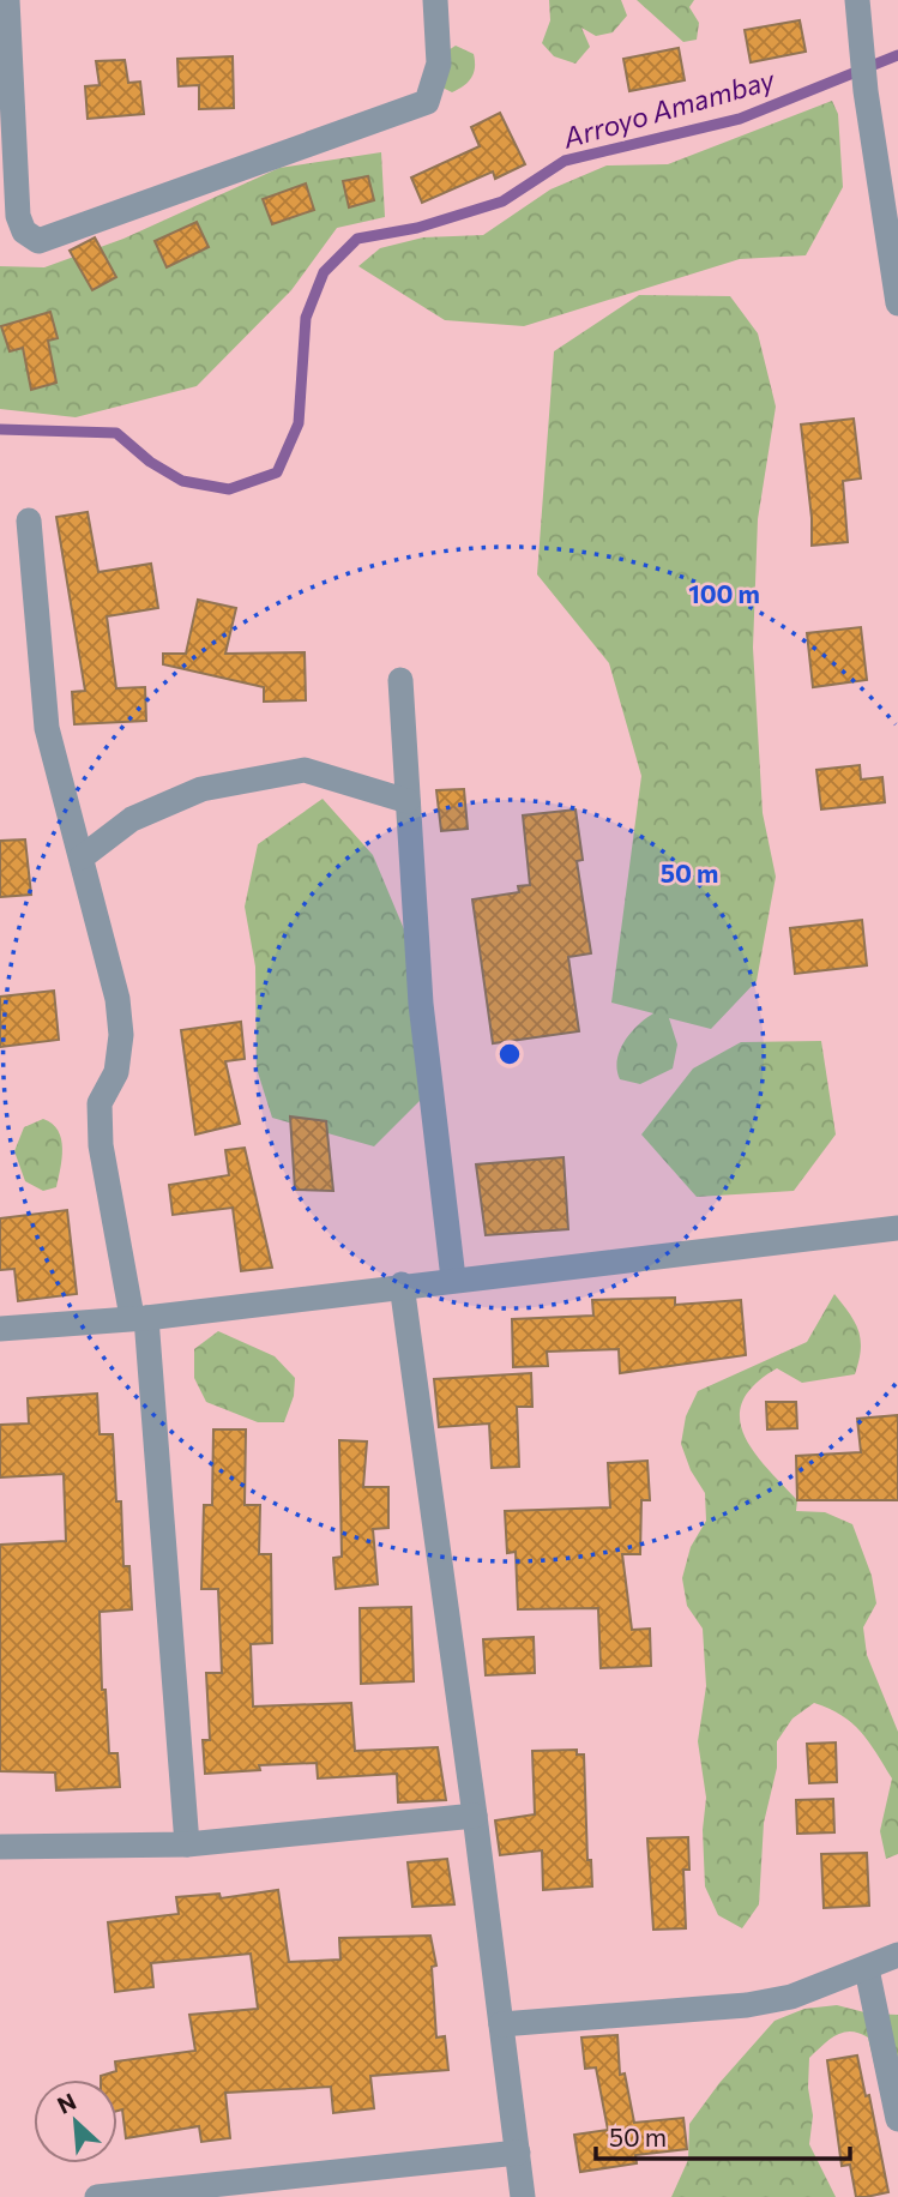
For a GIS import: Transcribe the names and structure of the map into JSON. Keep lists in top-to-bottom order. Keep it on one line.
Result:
{"water":["Arroyo Amambay"],"scale_bar":"50 m","north":"top left","rings":["100 m","50 m"]}
